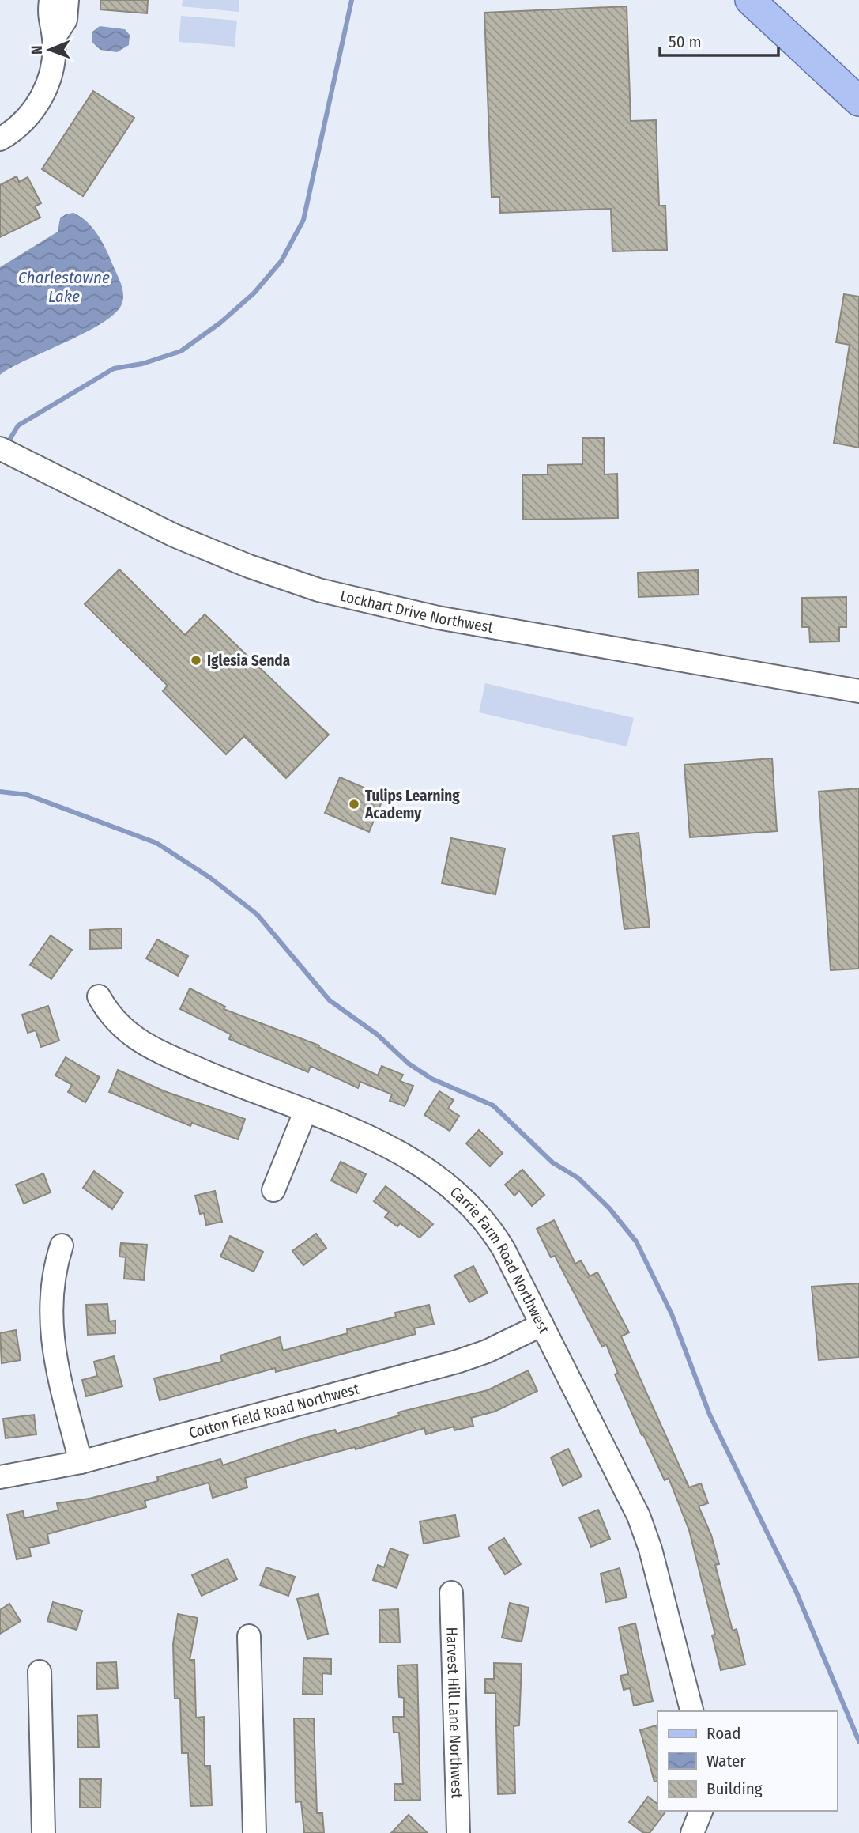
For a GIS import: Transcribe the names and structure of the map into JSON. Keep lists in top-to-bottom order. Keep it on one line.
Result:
{"streets":{"street":["Lockhart Drive Northwest","Carrie Farm Road Northwest","Cotton Field Road Northwest","Harvest Hill Lane Northwest"]},"crossings":[["Carrie Farm Road Northwest","Cotton Field Road Northwest"]],"water":["Charlestowne Lake"],"places":["Iglesia Senda","Tulips Learning Academy"],"legend":["Road","Water","Building"],"scale_bar":"50 m","north":"left"}
